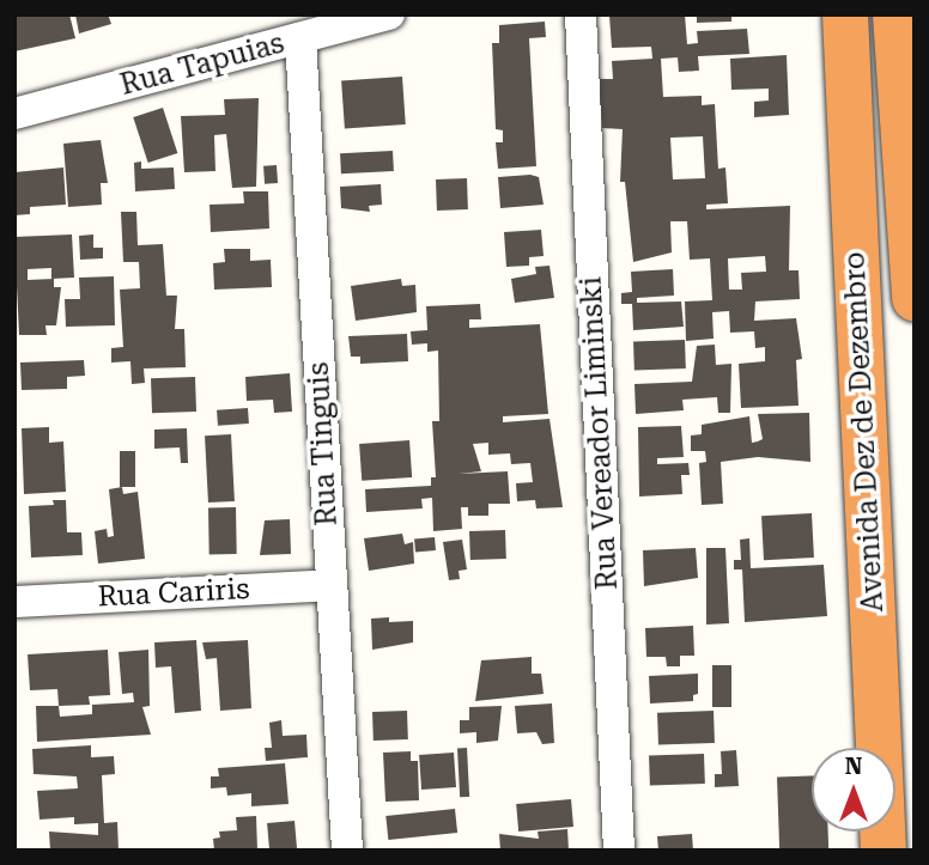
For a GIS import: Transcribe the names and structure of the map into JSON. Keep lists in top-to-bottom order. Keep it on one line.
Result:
{"streets":{"highway":["Avenida Dez de Dezembro"],"street":["Rua Tapuias","Rua Vereador Liminski","Rua Tinguis","Rua Cariris"]},"crossings":[["Rua Tapuias","Rua Tinguis"],["Rua Tinguis","Rua Cariris"]],"north":"top"}
